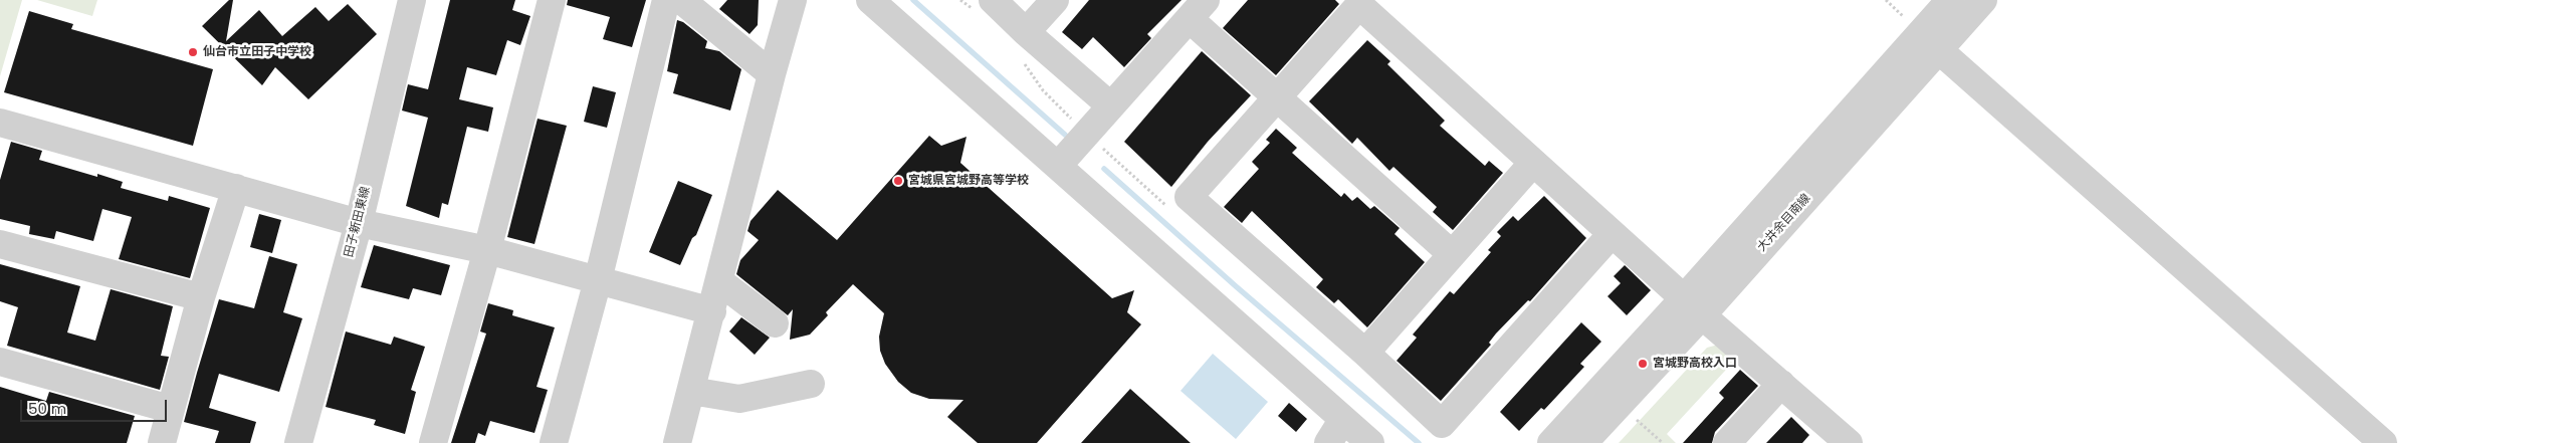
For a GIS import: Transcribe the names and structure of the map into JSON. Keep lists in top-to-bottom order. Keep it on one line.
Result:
{"streets":{"street":["田子新田東線","大井余目南線"]},"places":["仙台市立田子中学校","宮城県宮城野高等学校","宮城野高校入口"],"scale_bar":"50 m"}
